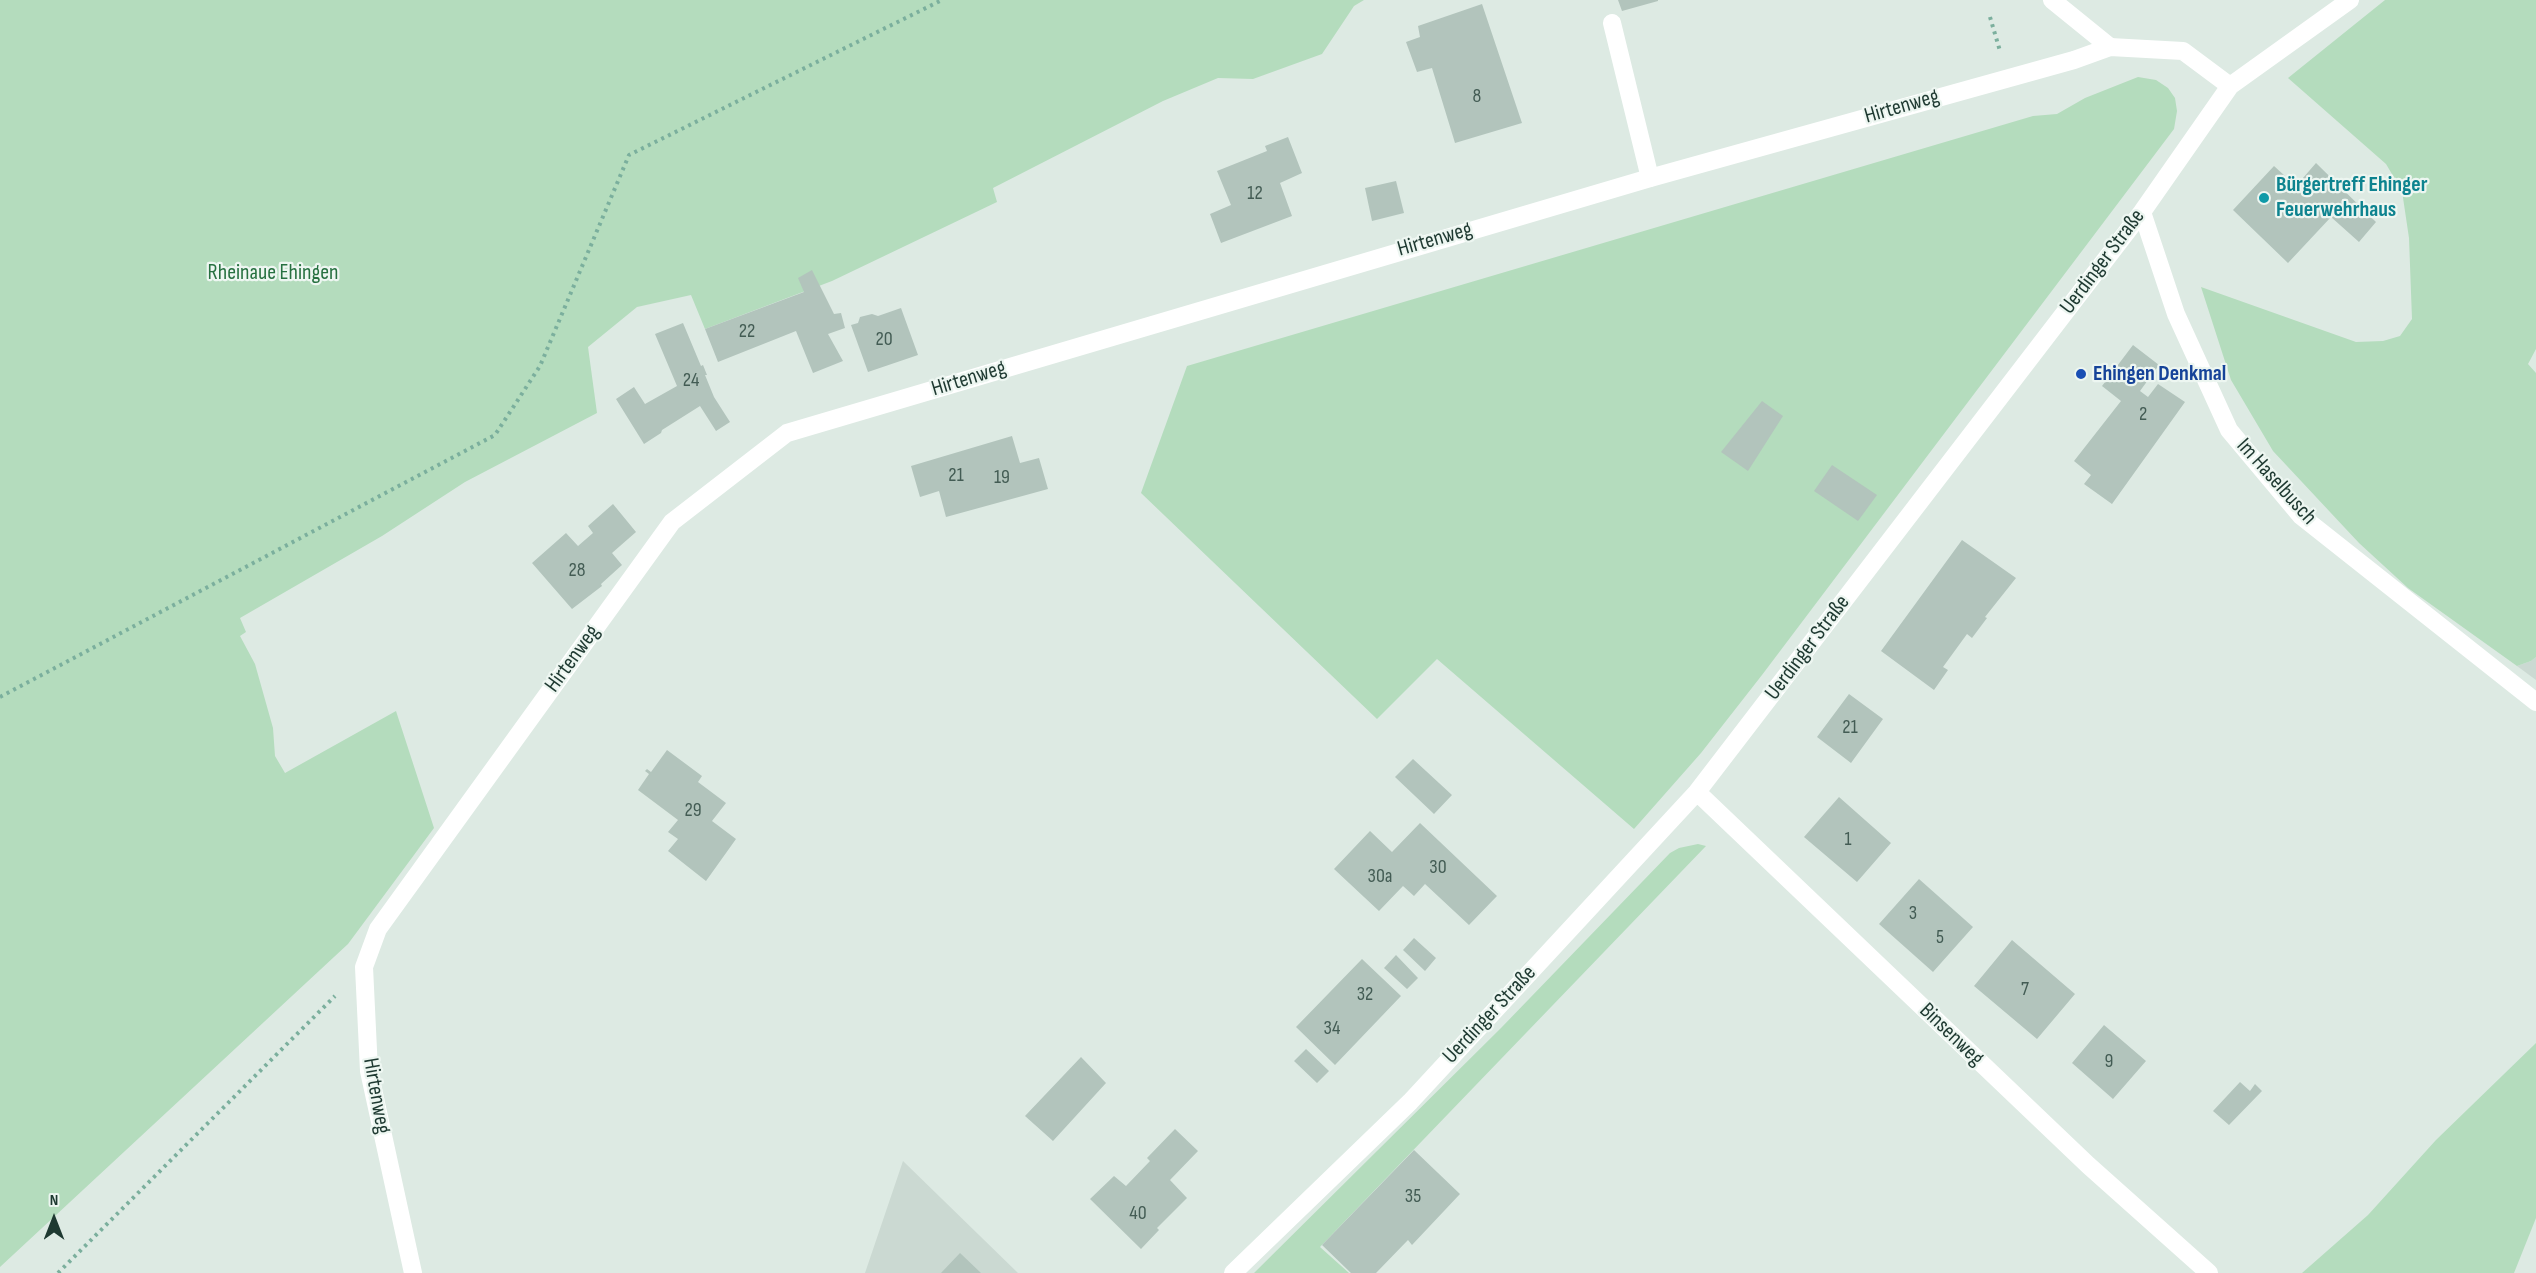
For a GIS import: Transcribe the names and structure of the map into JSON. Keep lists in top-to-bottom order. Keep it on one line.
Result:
{"streets":{"street":["Hirtenweg","Uerdinger Straße","Im Haselbusch","Binsenweg"]},"crossings":[["Hirtenweg","Uerdinger Straße"],["Uerdinger Straße","Im Haselbusch"],["Uerdinger Straße","Binsenweg"]],"parks":["Rheinaue Ehingen"],"places":["Bürgertreff Ehinger Feuerwehrhaus","Ehingen Denkmal"],"house_numbers":["8","12","22","20","24","2","21","19","28","21","29","1","30","30a","3","5","7","32","34","9","35","40"],"north":"top"}
